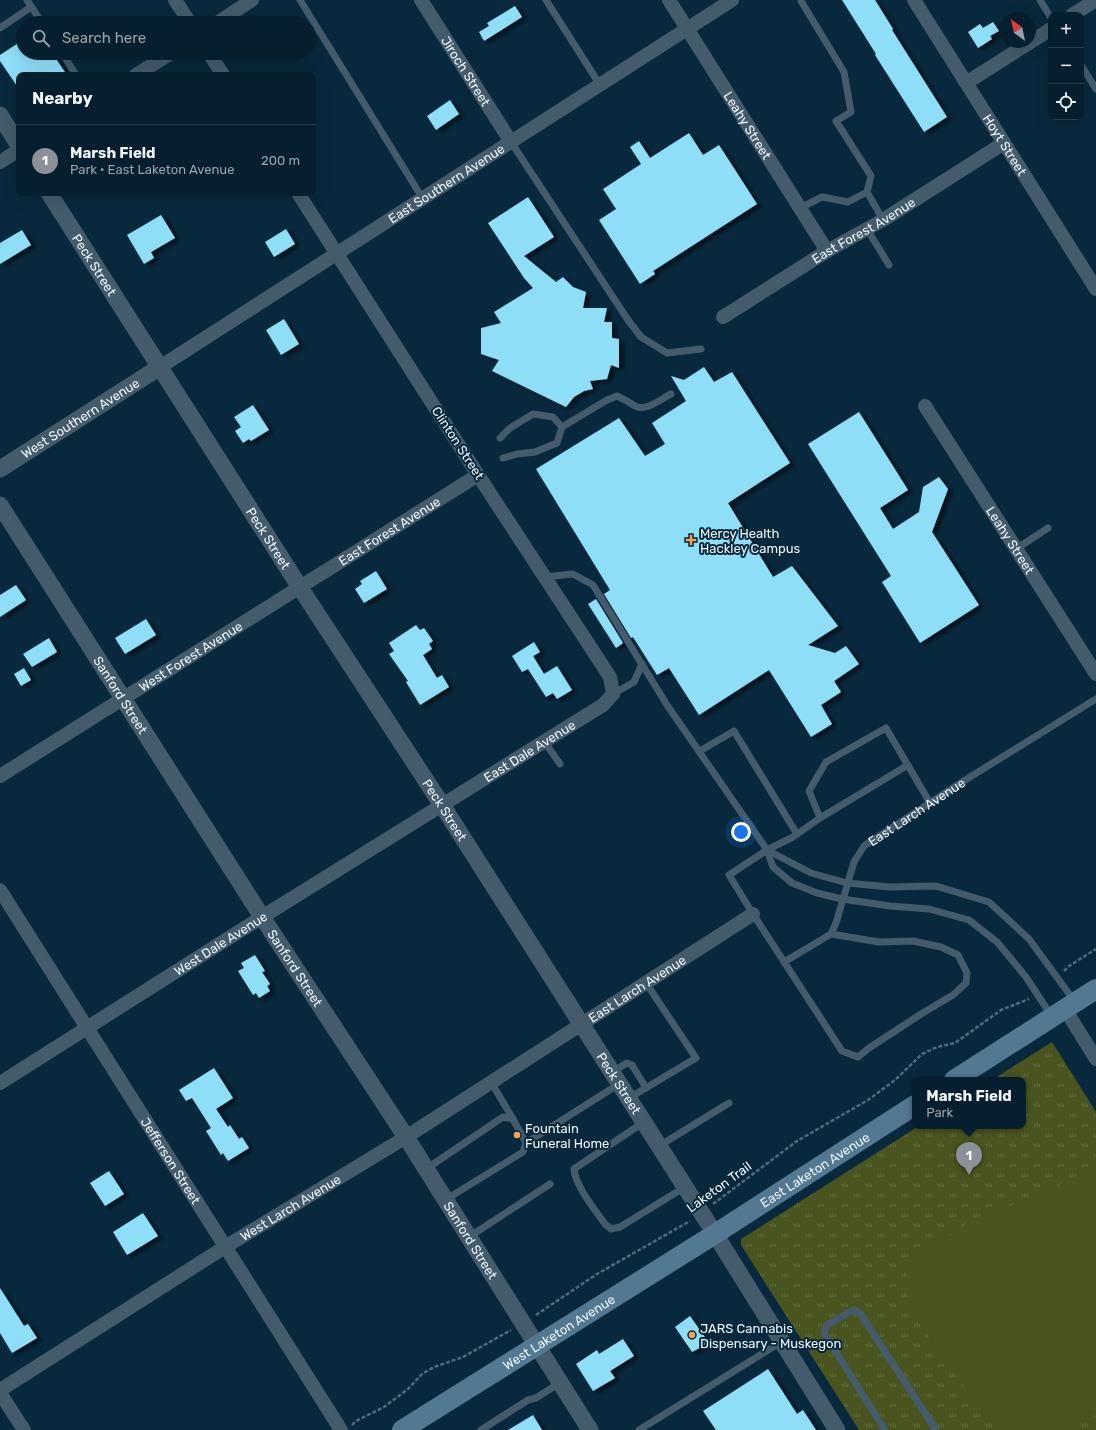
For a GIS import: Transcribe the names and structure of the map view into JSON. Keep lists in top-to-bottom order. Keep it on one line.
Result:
{"streets":{"main road":["East Laketon Avenue","West Laketon Avenue"],"street":["Jiroch Street","Leahy Street","Hoyt Street","East Southern Avenue","East Forest Avenue","Peck Street","West Southern Avenue","Clinton Street","West Forest Avenue","Sanford Street","East Dale Avenue","East Larch Avenue","West Dale Avenue","Jefferson Street","West Larch Avenue"],"path":["Laketon Trail"]},"crossings":[["Jiroch Street","East Southern Avenue"],["Leahy Street","East Southern Avenue"],["Leahy Street","East Forest Avenue"],["Hoyt Street","East Forest Avenue"],["East Southern Avenue","Peck Street"],["East Southern Avenue","West Southern Avenue"],["East Southern Avenue","Clinton Street"],["East Forest Avenue","Peck Street"],["East Forest Avenue","Clinton Street"],["East Forest Avenue","West Forest Avenue"],["Peck Street","West Southern Avenue"],["Peck Street","West Forest Avenue"],["Peck Street","East Dale Avenue"],["Peck Street","East Larch Avenue"],["Peck Street","West Dale Avenue"],["Peck Street","East Laketon Avenue"],["Peck Street","Laketon Trail"],["Peck Street","West Larch Avenue"],["Peck Street","West Laketon Avenue"],["Clinton Street","East Dale Avenue"],["West Forest Avenue","Sanford Street"],["Sanford Street","West Dale Avenue"],["Sanford Street","Laketon Trail"],["Sanford Street","West Larch Avenue"],["Sanford Street","West Laketon Avenue"],["East Dale Avenue","West Dale Avenue"],["East Larch Avenue","West Larch Avenue"],["West Dale Avenue","Jefferson Street"],["Jefferson Street","Laketon Trail"],["Jefferson Street","West Larch Avenue"],["East Laketon Avenue","West Laketon Avenue"]],"places":{"health":["Mercy Health Hackley Campus"],"other":["Fountain Funeral Home","JARS Cannabis Dispensary - Muskegon"]},"north":"top left","page":{"map_buttons":["+","−"],"search":"Search here","heading":"Nearby","list":[{"mark":"1","name":"Marsh Field","note":"Park · East Laketon Avenue","value":"200 m"}],"popup":["Marsh Field","Park"],"pins":"1"}}
